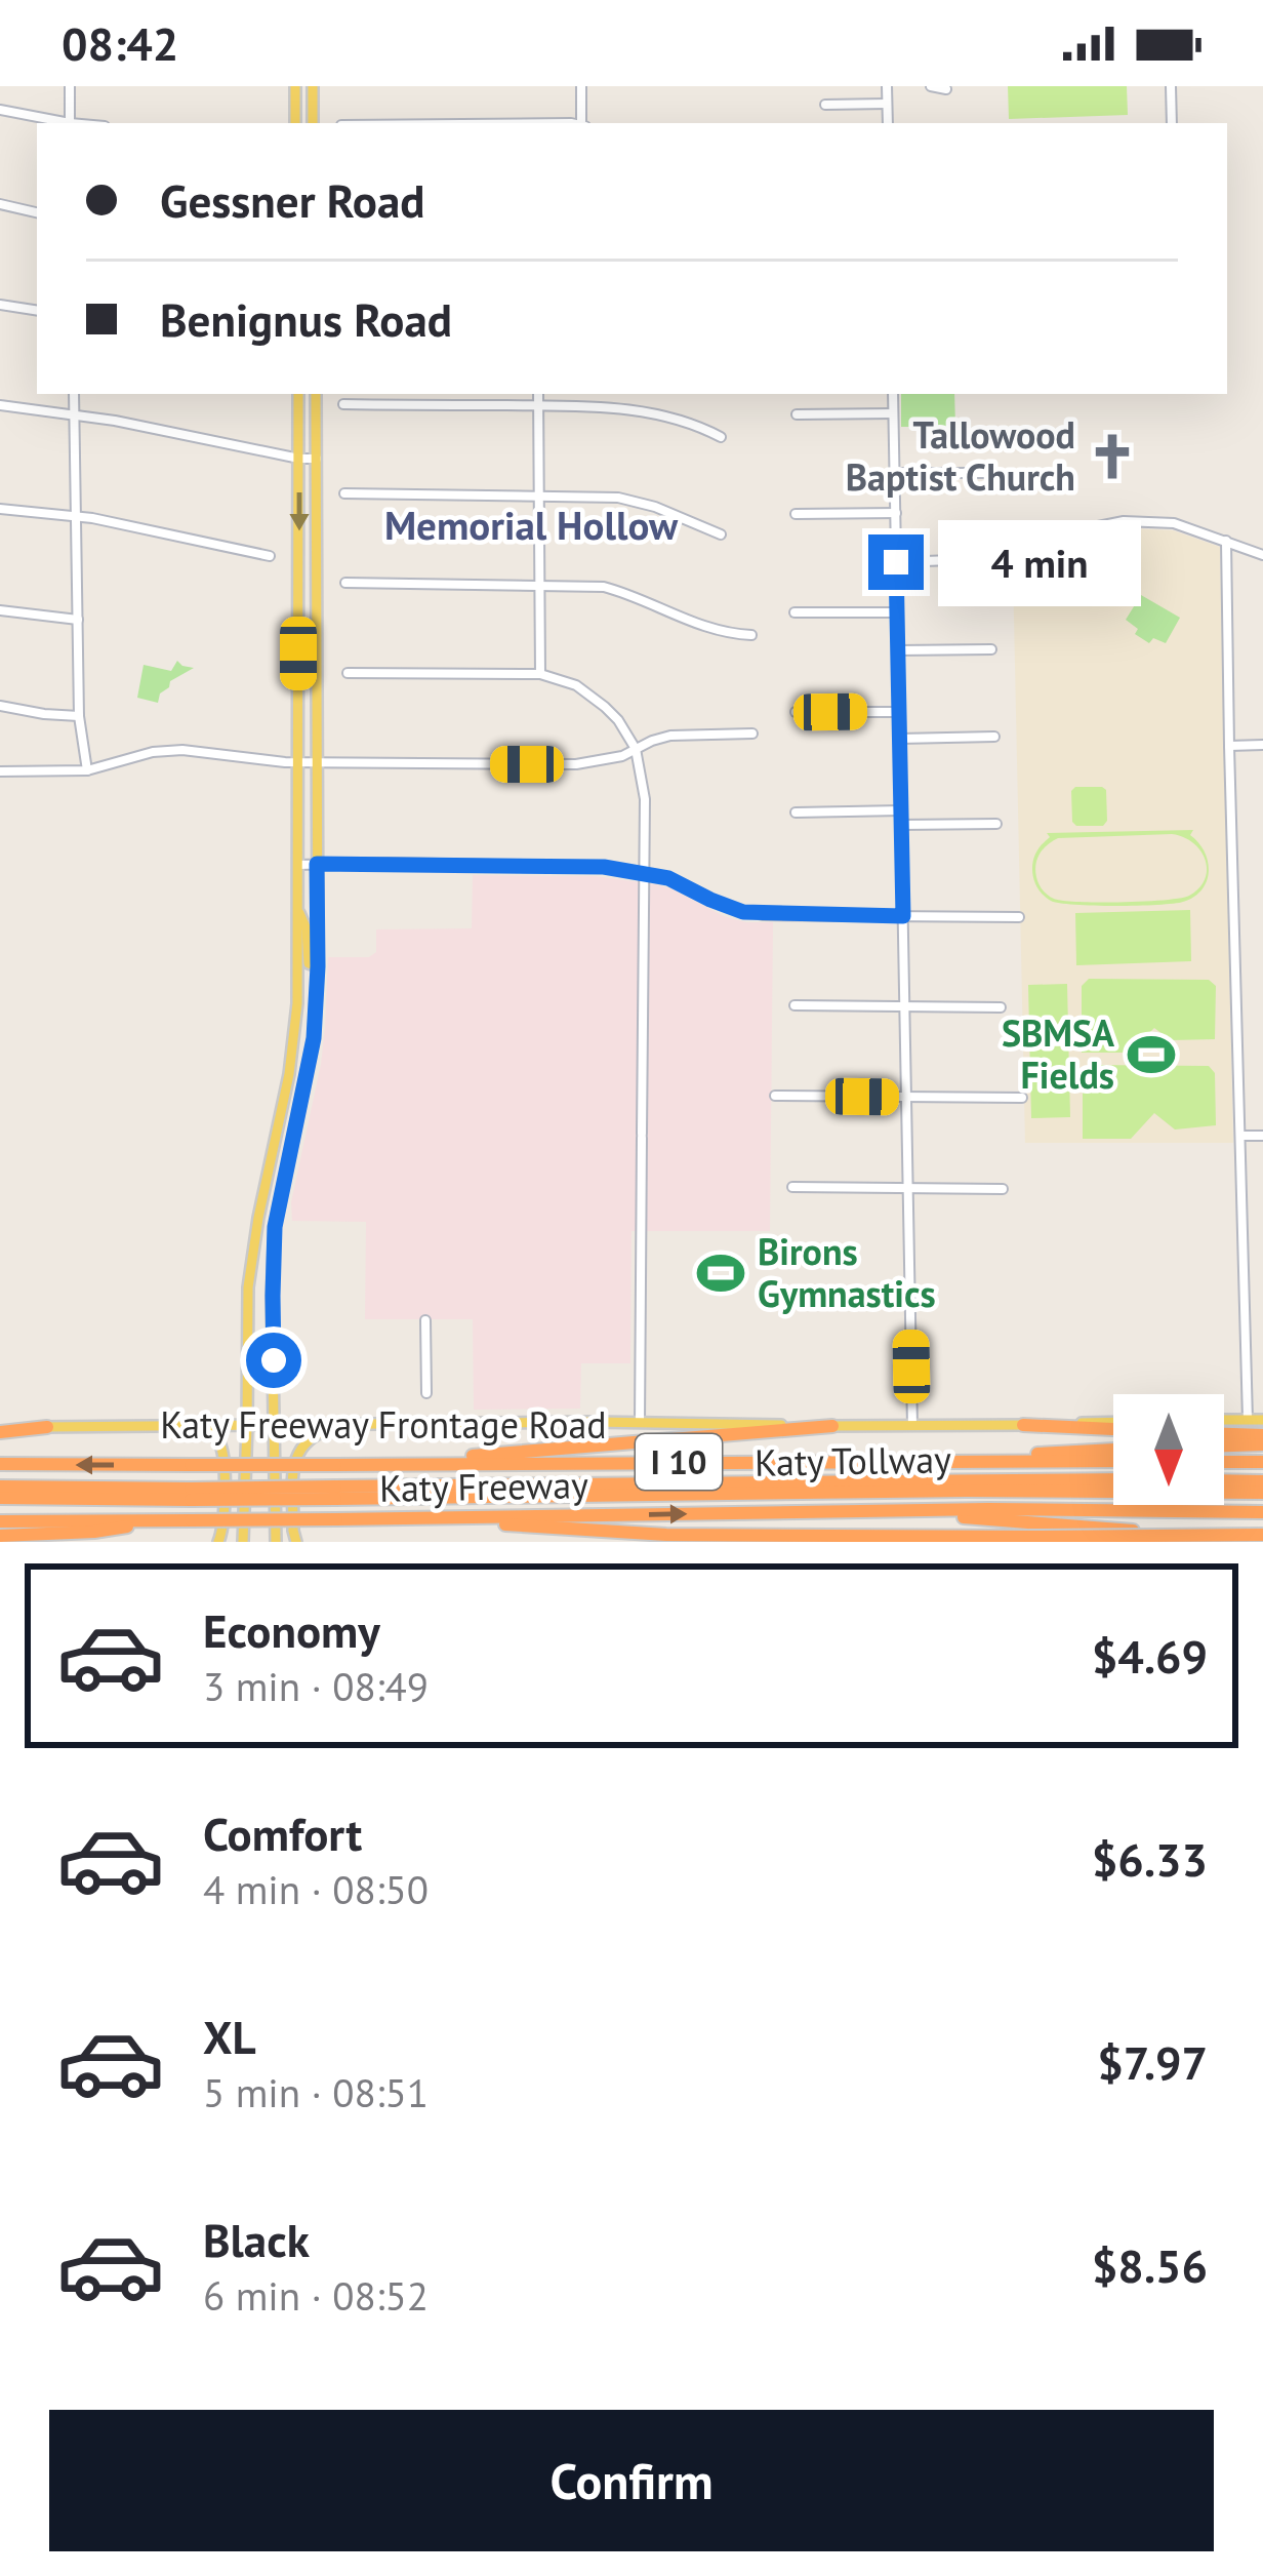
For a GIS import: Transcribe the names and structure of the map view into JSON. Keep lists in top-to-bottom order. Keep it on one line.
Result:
{"streets":{"highway":["Katy Tollway","I 10","Katy Freeway"],"main road":["Katy Freeway Frontage Road"]},"districts":["Memorial Hollow"],"places":{"church":["Tallowood Baptist Church"],"sports":["SBMSA Fields","Birons Gymnastics"]},"north":"bottom","page":{"status":"08:42","banner":["Gessner Road","Benignus Road"],"bubble":"4 min","list":[{"name":"Economy","note":"3 min · 08:49","value":"$4.69"},{"name":"Comfort","note":"4 min · 08:50","value":"$6.33"},{"name":"XL","note":"5 min · 08:51","value":"$7.97"},{"name":"Black","note":"6 min · 08:52","value":"$8.56"}],"buttons":"Confirm"}}
